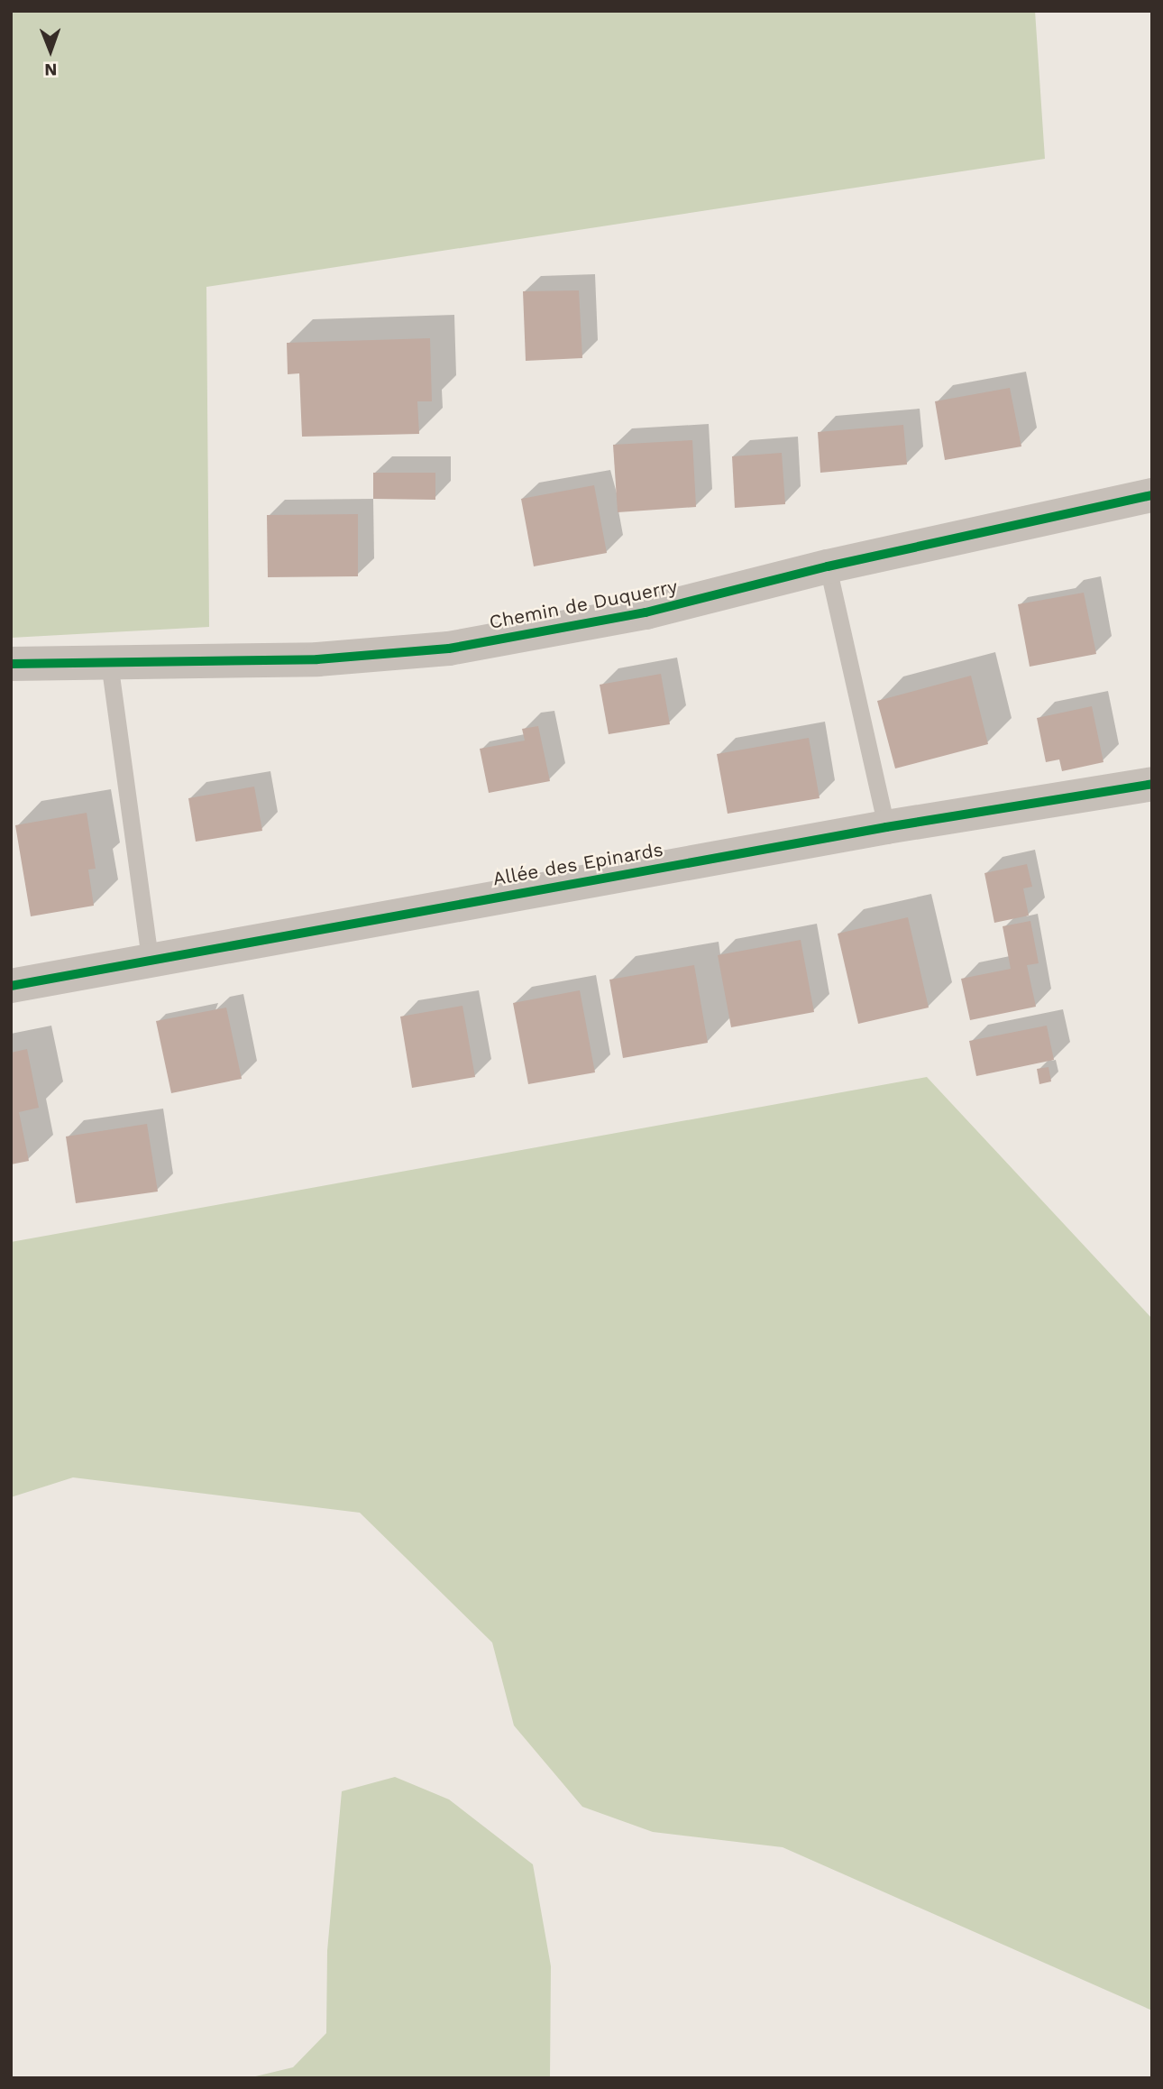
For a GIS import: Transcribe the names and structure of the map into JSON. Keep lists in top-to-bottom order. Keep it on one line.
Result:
{"streets":{"street":["Chemin de Duquerry","Allée des Epinards"]},"north":"bottom"}
